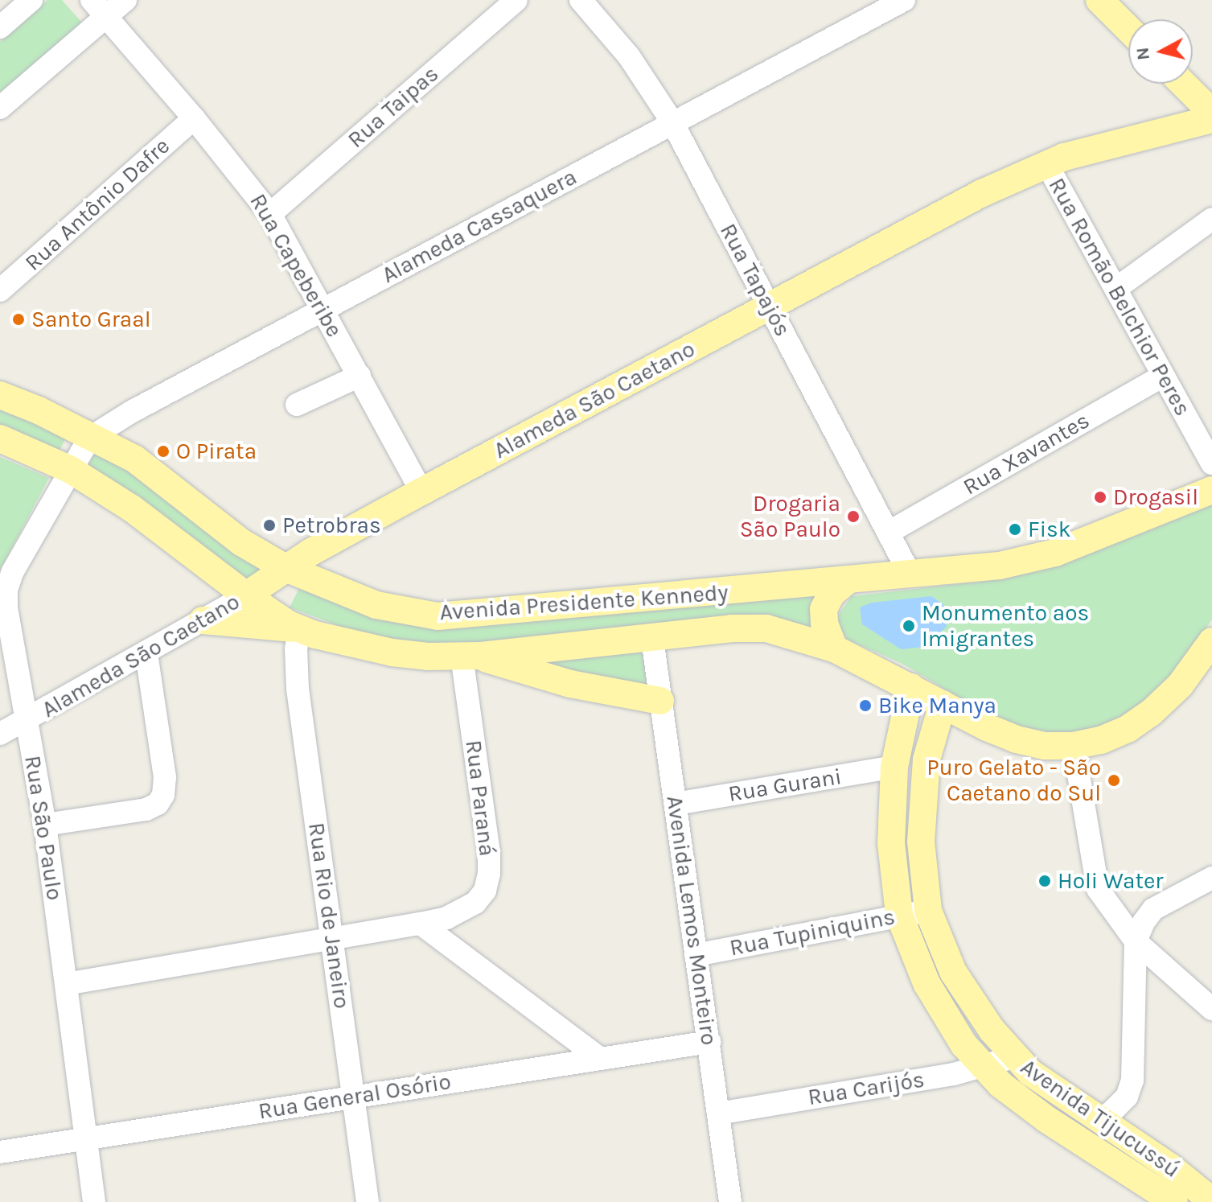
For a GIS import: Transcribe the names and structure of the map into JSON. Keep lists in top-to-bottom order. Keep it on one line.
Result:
{"streets":{"main road":["Alameda São Caetano","Avenida Presidente Kennedy","Avenida Tijucussú"],"street":["Rua Taipas","Rua Antônio Dafre","Alameda Cassaquera","Rua Capeberibe","Rua Tapajós","Rua Romão Belchior Peres","Rua Xavantes","Rua Gurani","Rua Paraná","Rua São Paulo","Rua Rio de Janeiro","Avenida Lemos Monteiro","Rua Tupiniquins","Rua Carijós","Rua General Osório"]},"crossings":[["Rua Taipas","Rua Capeberibe"],["Rua Antônio Dafre","Rua Capeberibe"],["Alameda Cassaquera","Rua Capeberibe"],["Alameda Cassaquera","Rua Tapajós"],["Alameda Cassaquera","Avenida Presidente Kennedy"],["Alameda Cassaquera","Rua São Paulo"],["Rua Capeberibe","Alameda São Caetano"],["Rua Tapajós","Alameda São Caetano"],["Rua Tapajós","Rua Xavantes"],["Rua Tapajós","Avenida Presidente Kennedy"],["Rua Romão Belchior Peres","Alameda São Caetano"],["Rua Romão Belchior Peres","Rua Xavantes"],["Alameda São Caetano","Avenida Presidente Kennedy"],["Alameda São Caetano","Rua São Paulo"],["Avenida Presidente Kennedy","Rua Paraná"],["Avenida Presidente Kennedy","Rua São Paulo"],["Avenida Presidente Kennedy","Rua Rio de Janeiro"],["Avenida Presidente Kennedy","Avenida Lemos Monteiro"],["Avenida Presidente Kennedy","Avenida Tijucussú"],["Rua Gurani","Avenida Lemos Monteiro"],["Rua Gurani","Avenida Tijucussú"],["Rua Paraná","Rua São Paulo"],["Rua Paraná","Rua Rio de Janeiro"],["Rua São Paulo","Rua General Osório"],["Rua Rio de Janeiro","Rua General Osório"],["Avenida Lemos Monteiro","Rua Tupiniquins"],["Avenida Lemos Monteiro","Rua Carijós"],["Avenida Lemos Monteiro","Rua General Osório"],["Rua Tupiniquins","Avenida Tijucussú"],["Rua Carijós","Avenida Tijucussú"]],"places":["Santo Graal","O Pirata","Drogasil","Drogaria São Paulo","Petrobras","Fisk","Monumento aos Imigrantes","Bike Manya","Puro Gelato - São Caetano do Sul","Holi Water"],"north":"left"}
